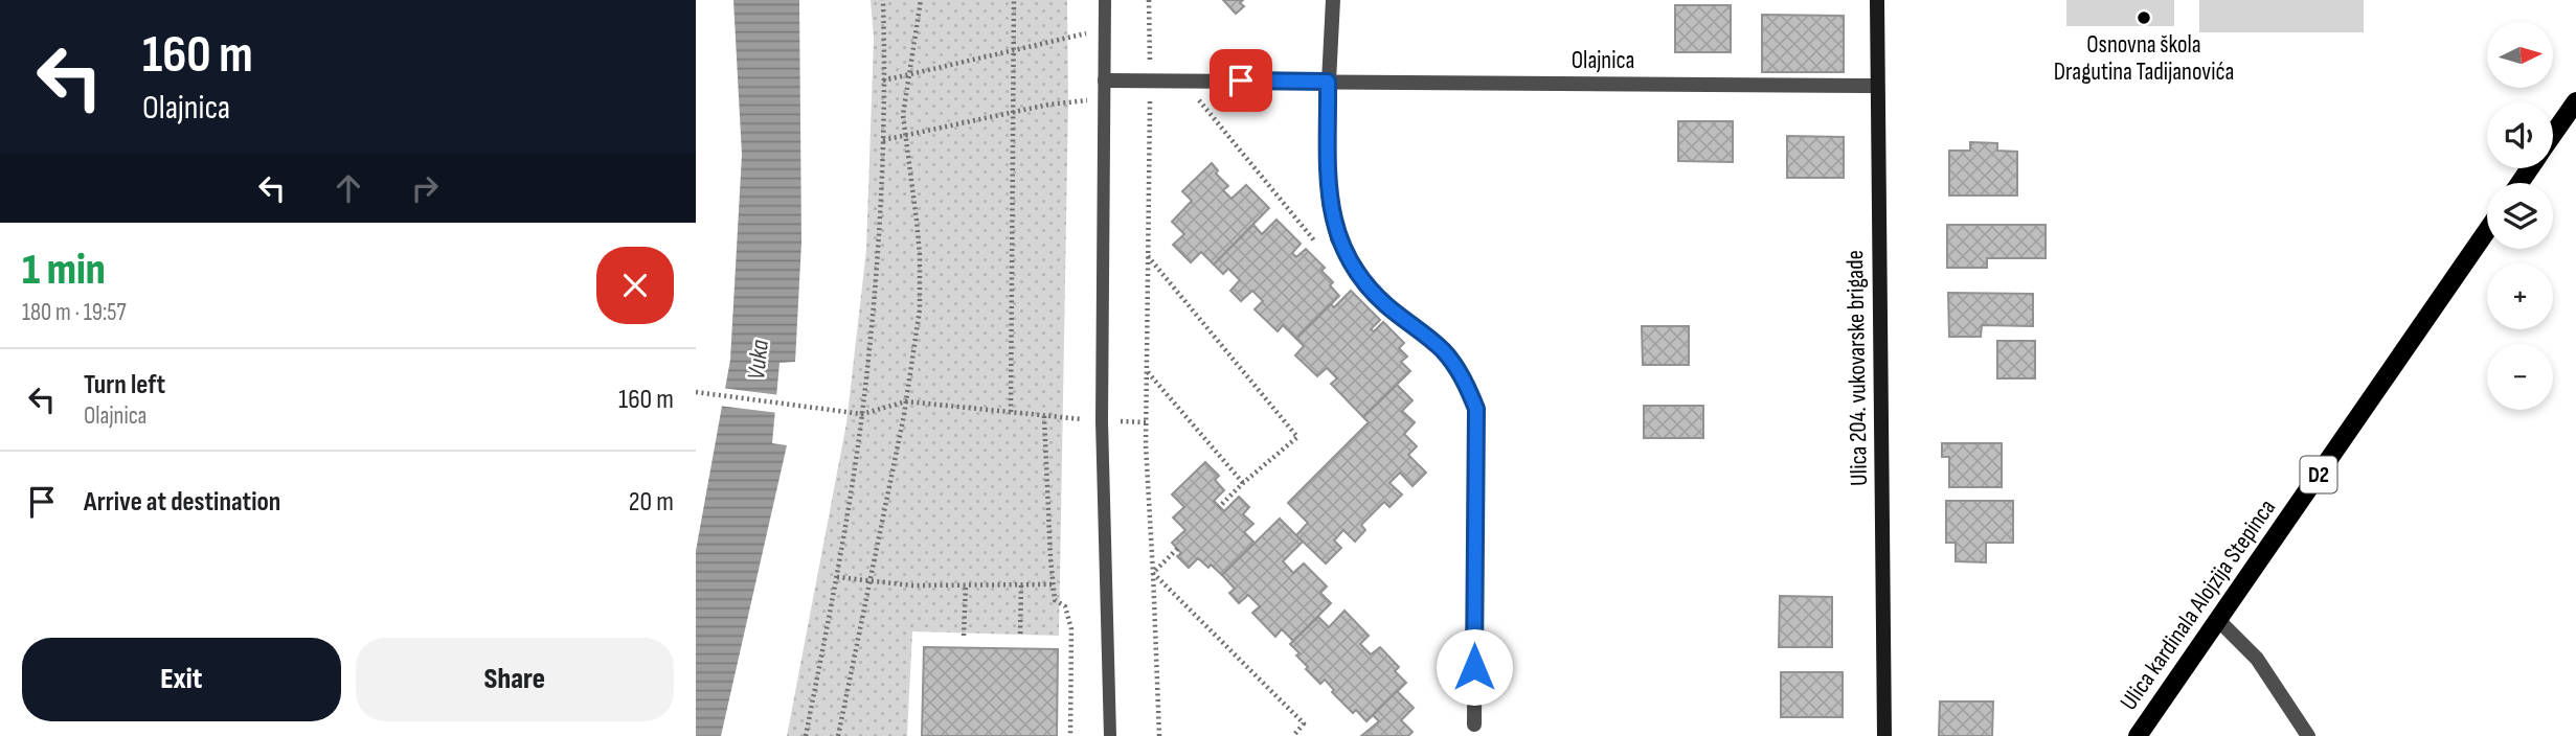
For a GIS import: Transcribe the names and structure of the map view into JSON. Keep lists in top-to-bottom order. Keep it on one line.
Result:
{"streets":{"main road":["D2","Ulica kardinala Alojzija Stepinca"],"street":["Olajnica","Ulica 204. vukovarske brigade"]},"crossings":[["Olajnica","Ulica 204. vukovarske brigade"]],"water":["Vuka"],"places":["Osnovna škola Dragutina Tadijanovića"],"north":"right","page":{"turn":["160 m","Olajnica"],"map_buttons":["+","−"],"heading":["1 min","180 m · 19:57"],"list":[{"name":"Turn left","note":"Olajnica","value":"160 m"},{"name":"Arrive at destination","value":"20 m"}],"buttons":["Exit","Share"]}}
